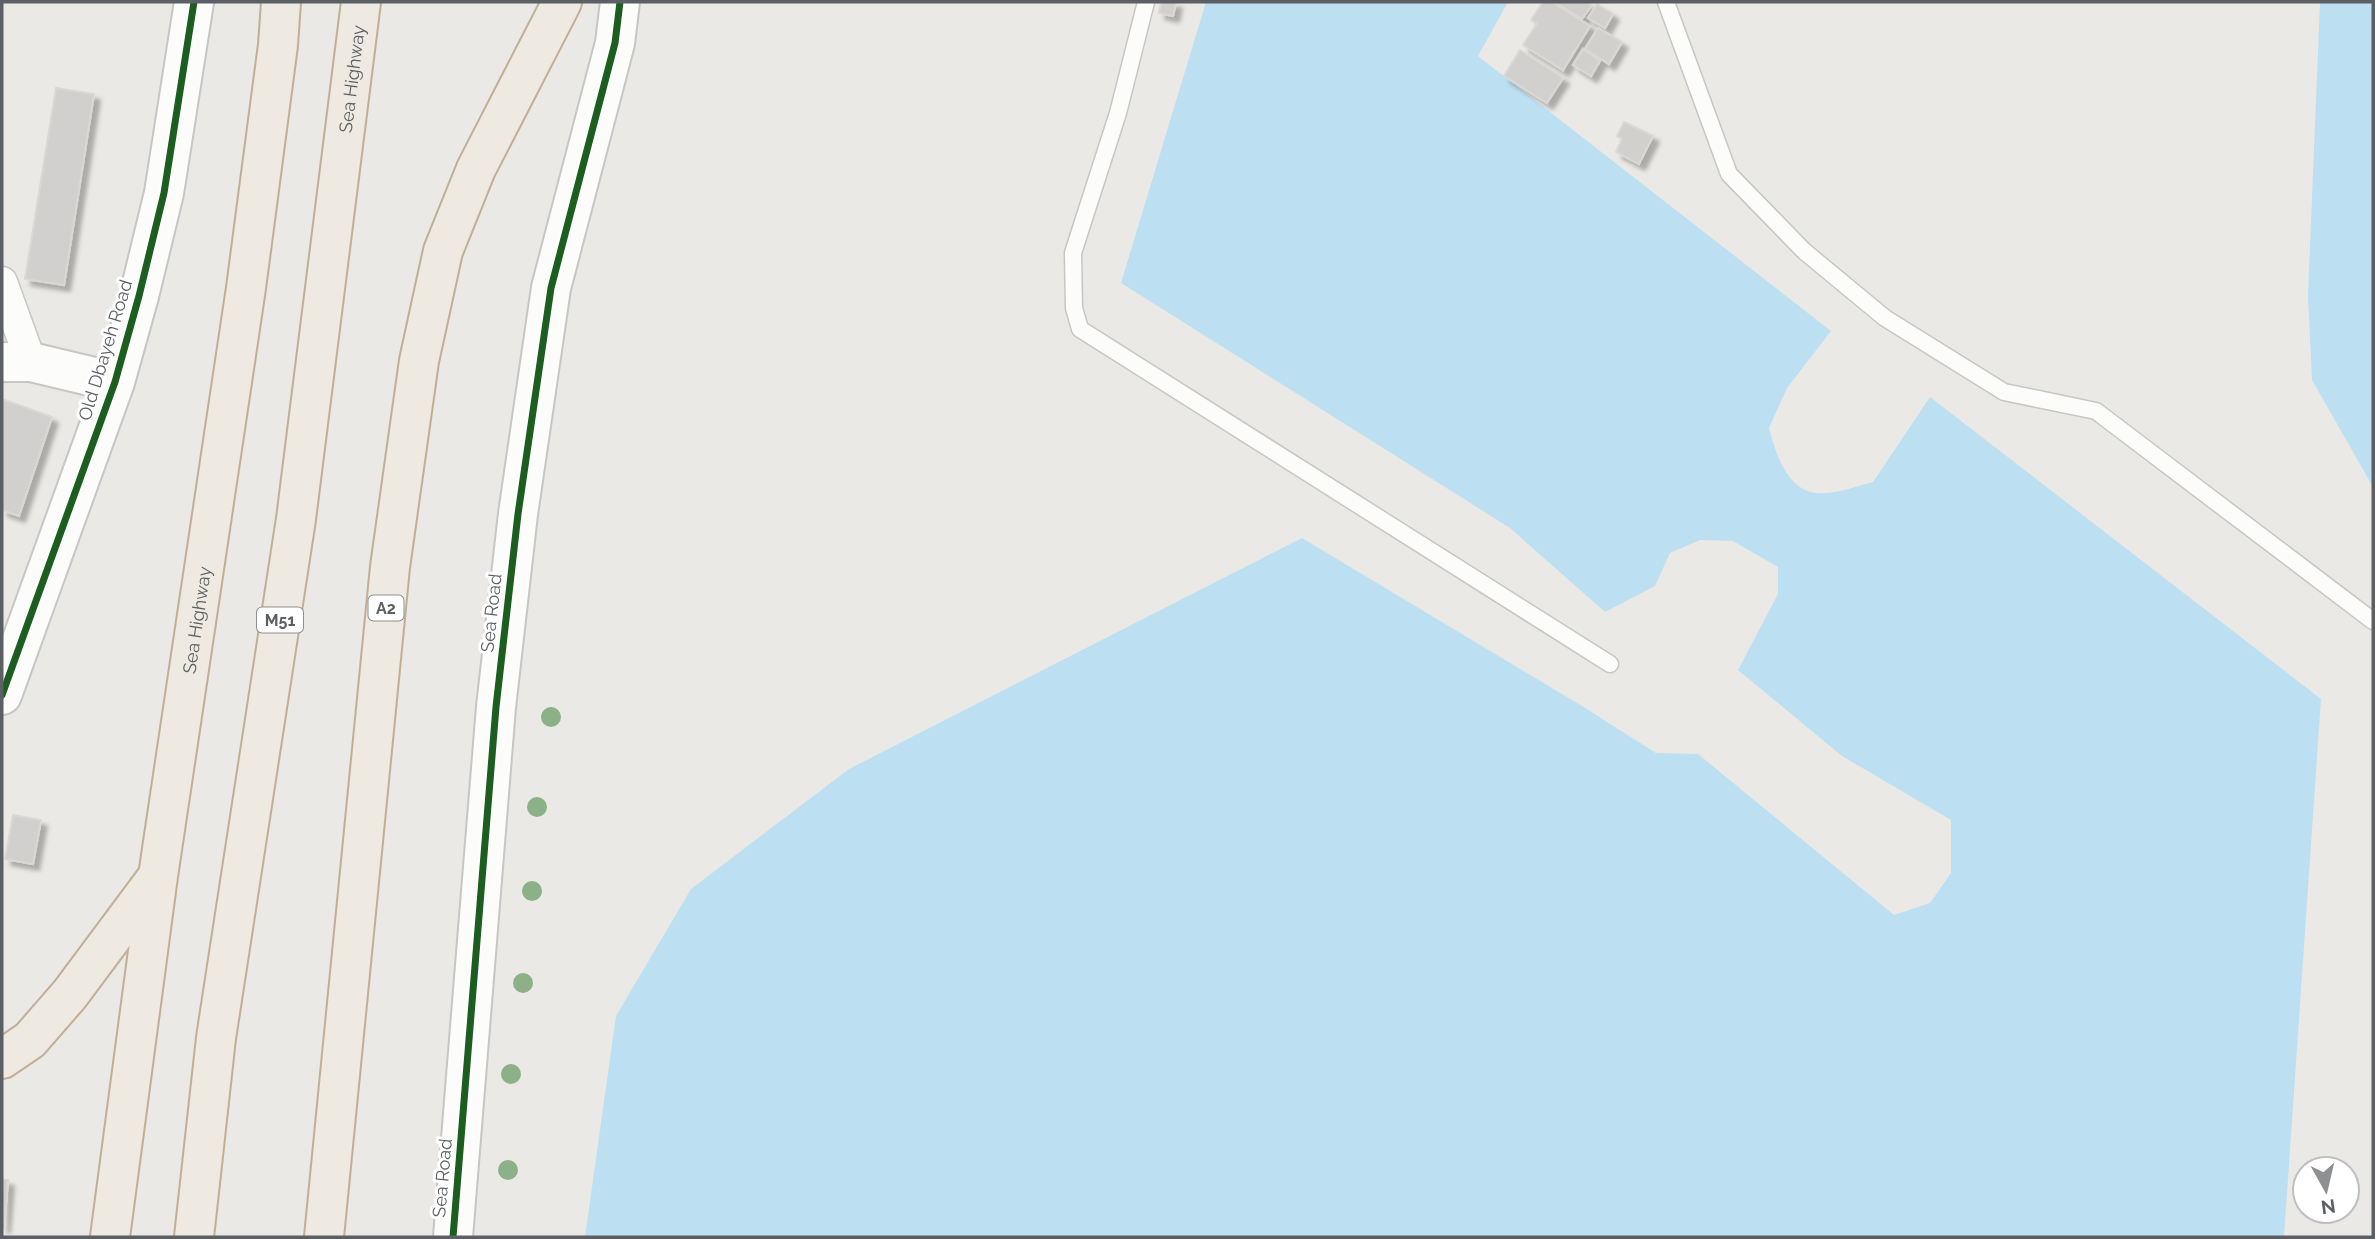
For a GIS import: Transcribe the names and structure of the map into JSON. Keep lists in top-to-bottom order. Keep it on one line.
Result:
{"streets":{"highway":["Sea Highway","A2","M51"],"street":["Old Dbayeh Road","Sea Road"]},"north":"bottom"}
